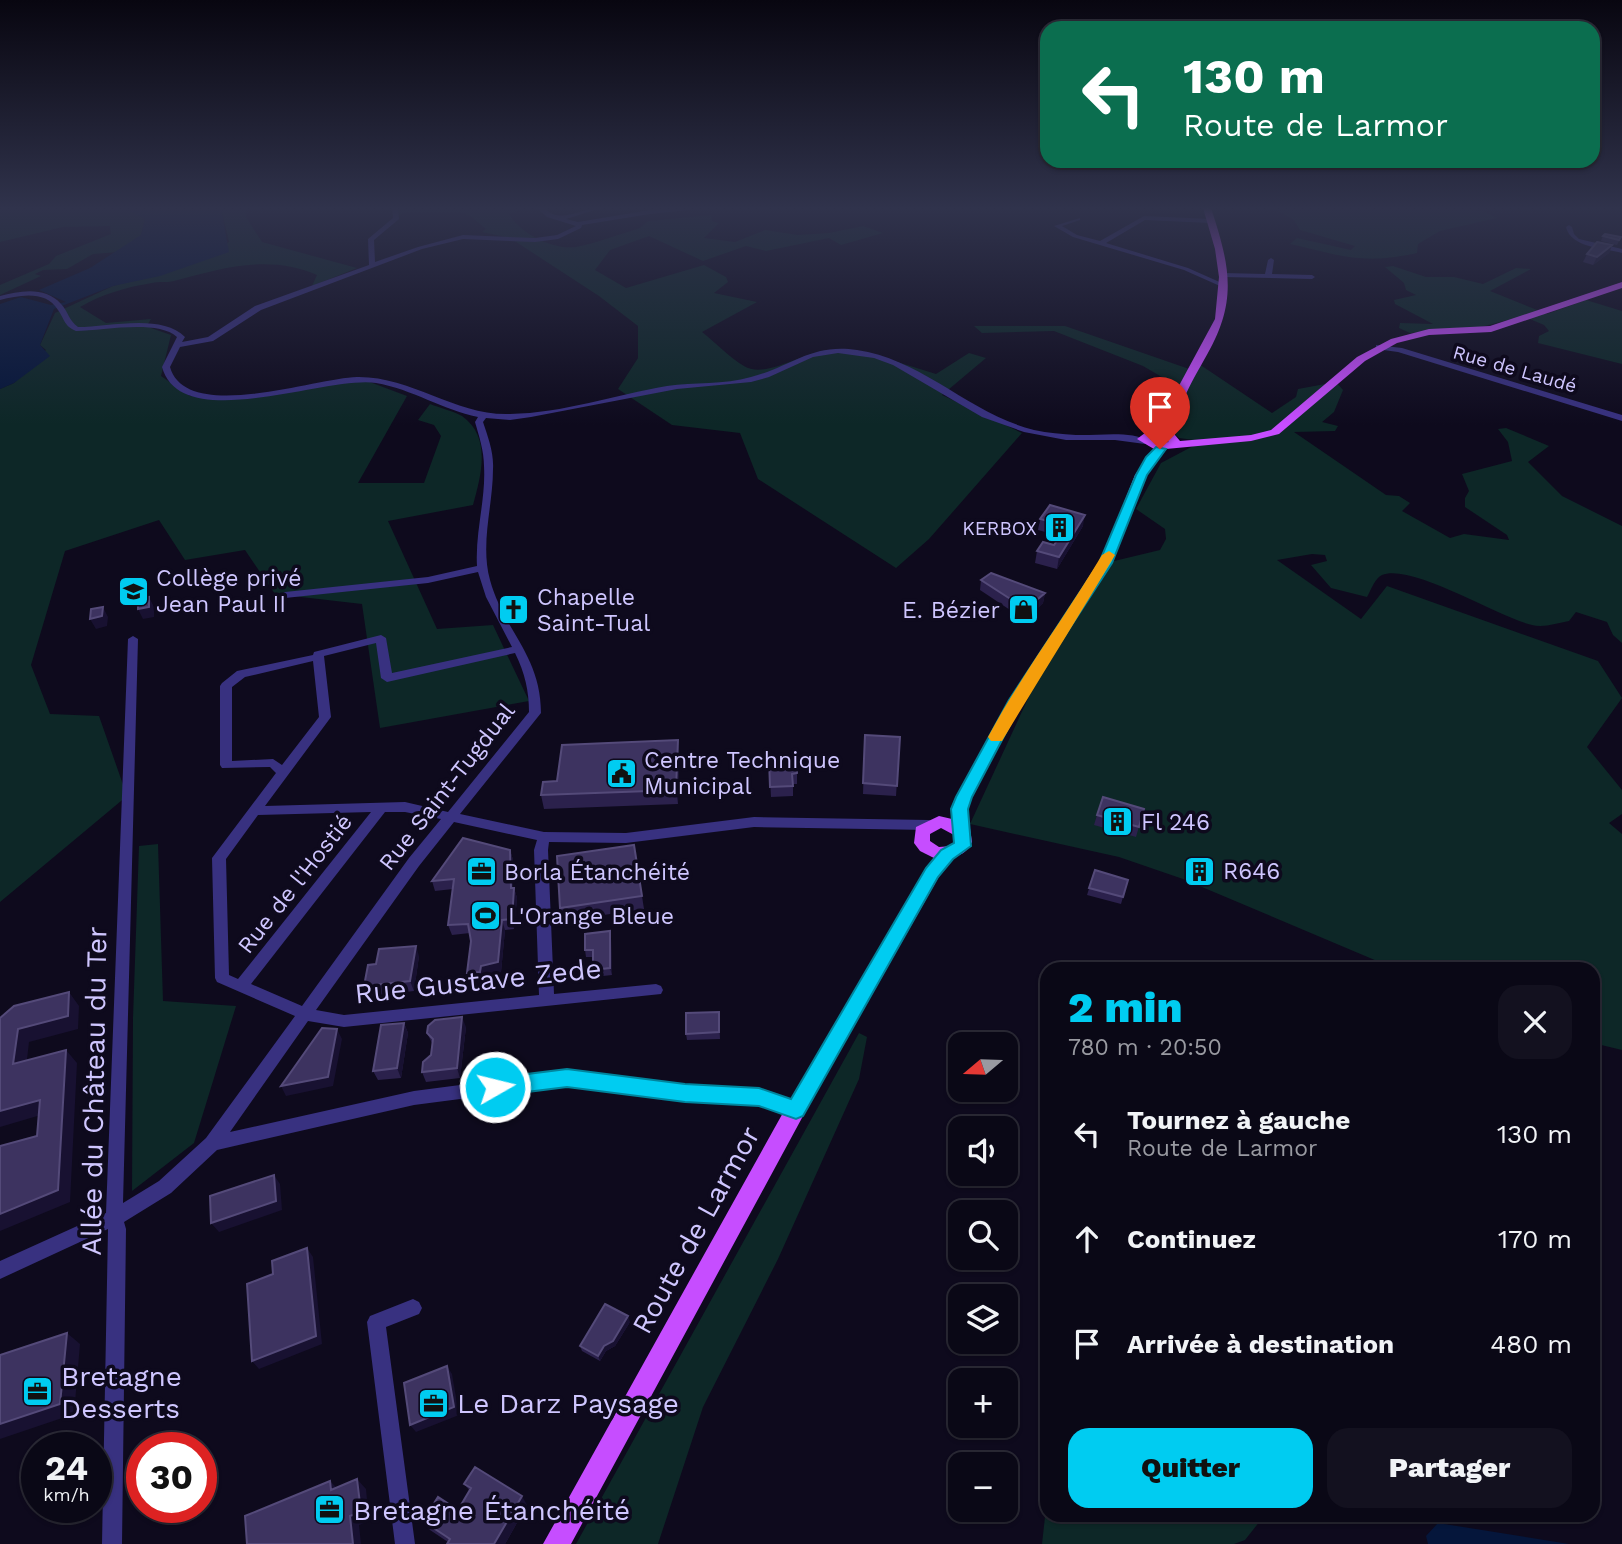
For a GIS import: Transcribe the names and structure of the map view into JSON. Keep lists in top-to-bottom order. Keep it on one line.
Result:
{"streets":{"main road":["Route de Larmor"],"street":["Rue de Laudé","Rue Saint-Tugdual","Rue de l'Hostié","Rue Gustave Zede","Allée du Château du Ter"]},"crossings":[["Rue Saint-Tugdual","Rue Gustave Zede"],["Rue de l'Hostié","Rue Gustave Zede"]],"places":{"building":["KERBOX","Fl 246","R646"],"school or university":["Collège privé Jean Paul II"],"church":["Chapelle Saint-Tual"],"shop":["E. Bézier"],"public building":["Centre Technique Municipal"],"office":["Borla Étanchéité","Bretagne Desserts","Le Darz Paysage","Bretagne Étanchéité"],"sports":["L'Orange Bleue"]},"north":"left","page":{"turn":["130 m","Route de Larmor"],"heading":["2 min","780 m · 20:50"],"map_buttons":["+","−"],"list":[{"name":"Tournez à gauche","note":"Route de Larmor","value":"130 m"},{"name":"Continuez","value":"170 m"},{"name":"Arrivée à destination","value":"480 m"}],"buttons":["Quitter","Partager"],"speed":"24 km/h","limit":"30"}}
